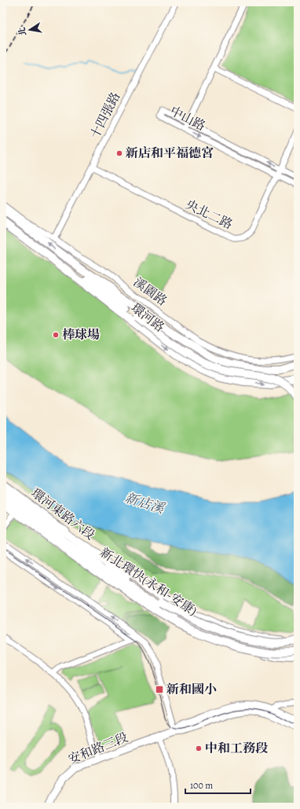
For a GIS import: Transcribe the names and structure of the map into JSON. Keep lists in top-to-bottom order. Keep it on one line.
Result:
{"streets":{"highway":["環河路","新北環快(永和-安康)"],"main road":["環河東路六段","安和路三段"],"street":["十四張路","中山路","央北二路","溪園路"]},"crossings":[["十四張路","央北二路"],["十四張路","溪園路"],["中山路","央北二路"],["環河東路六段","新北環快(永和-安康)"]],"water":["新店溪"],"places":{"other":["新店和平福德宮","棒球場","中和工務段"],"transit":["新和國小"]},"scale_bar":"100 m","north":"left"}
